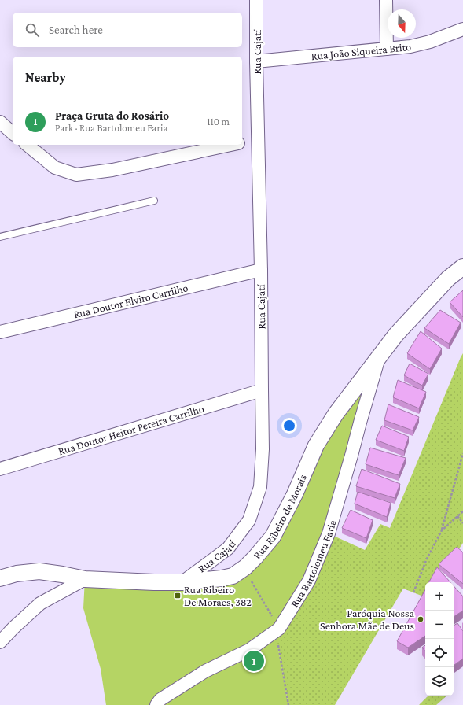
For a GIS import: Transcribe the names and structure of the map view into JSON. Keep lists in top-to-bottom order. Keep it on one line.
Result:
{"streets":{"street":["Rua João Siqueira Brito","Rua Cajatí","Rua Doutor Elviro Carrilho","Rua Doutor Heitor Pereira Carrilho","Rua Ribeiro de Morais","Rua Bartolomeu Faria"]},"crossings":[["Rua João Siqueira Brito","Rua Cajatí"],["Rua Cajatí","Rua Doutor Elviro Carrilho"],["Rua Cajatí","Rua Doutor Heitor Pereira Carrilho"],["Rua Cajatí","Rua Ribeiro de Morais"],["Rua Ribeiro de Morais","Rua Bartolomeu Faria"]],"places":{"transit":["Rua Ribeiro De Moraes, 382"],"other":["Paróquia Nossa Senhora Mãe de Deus"]},"north":"bottom","page":{"search":"Search here","heading":"Nearby","list":[{"mark":"1","name":"Praça Gruta do Rosário","note":"Park · Rua Bartolomeu Faria","value":"110 m"}],"map_buttons":["+","−"],"pins":"1"}}
